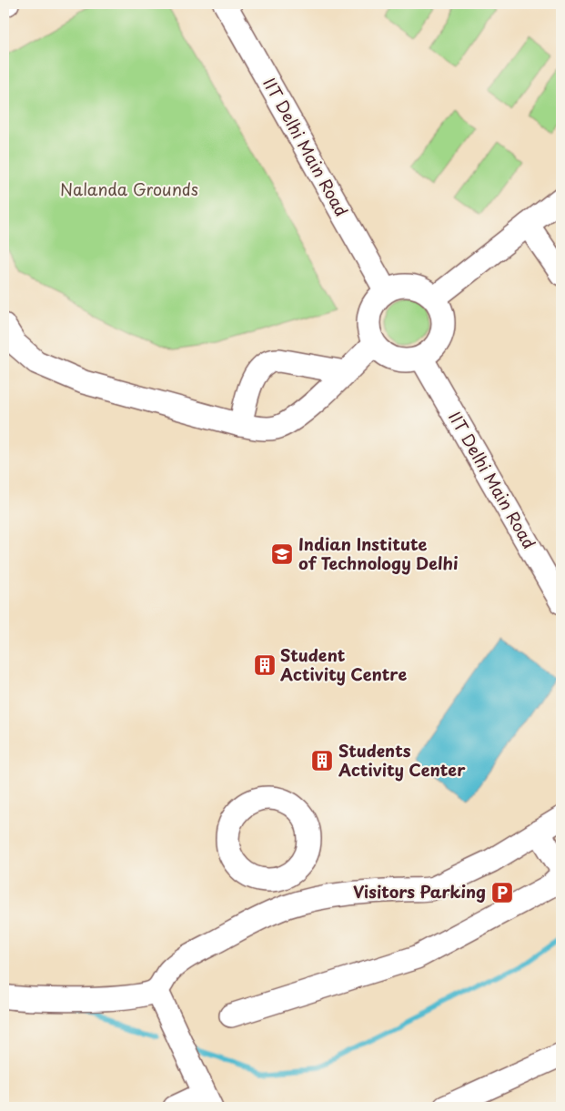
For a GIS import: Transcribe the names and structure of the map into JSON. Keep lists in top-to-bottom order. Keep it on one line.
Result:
{"streets":{"street":["IIT Delhi Main Road"]},"parks":["Nalanda Grounds"],"places":{"school or university":["Indian Institute of Technology Delhi"],"building":["Student Activity Centre","Students Activity Center"],"parking":["Visitors Parking"]}}
